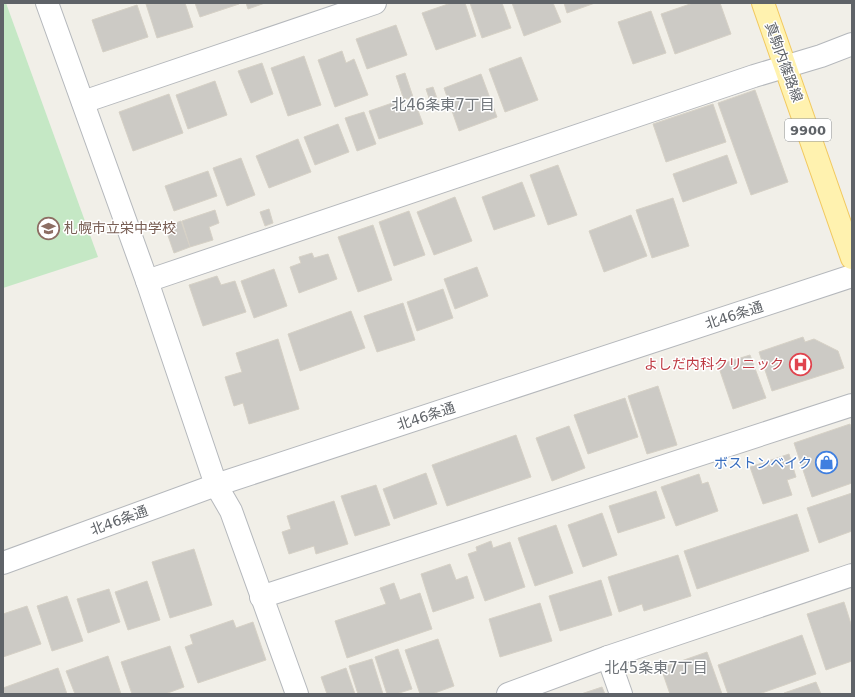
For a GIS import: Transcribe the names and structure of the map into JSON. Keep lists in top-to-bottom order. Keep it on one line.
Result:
{"streets":{"main road":["真駒内篠路線","9900"],"street":["北46条通"]},"districts":["北46条東7丁目","北45条東7丁目"],"places":{"school or university":["札幌市立栄中学校"],"hospital":["よしだ内科クリニック"],"shop":["ボストンベイク"]}}
